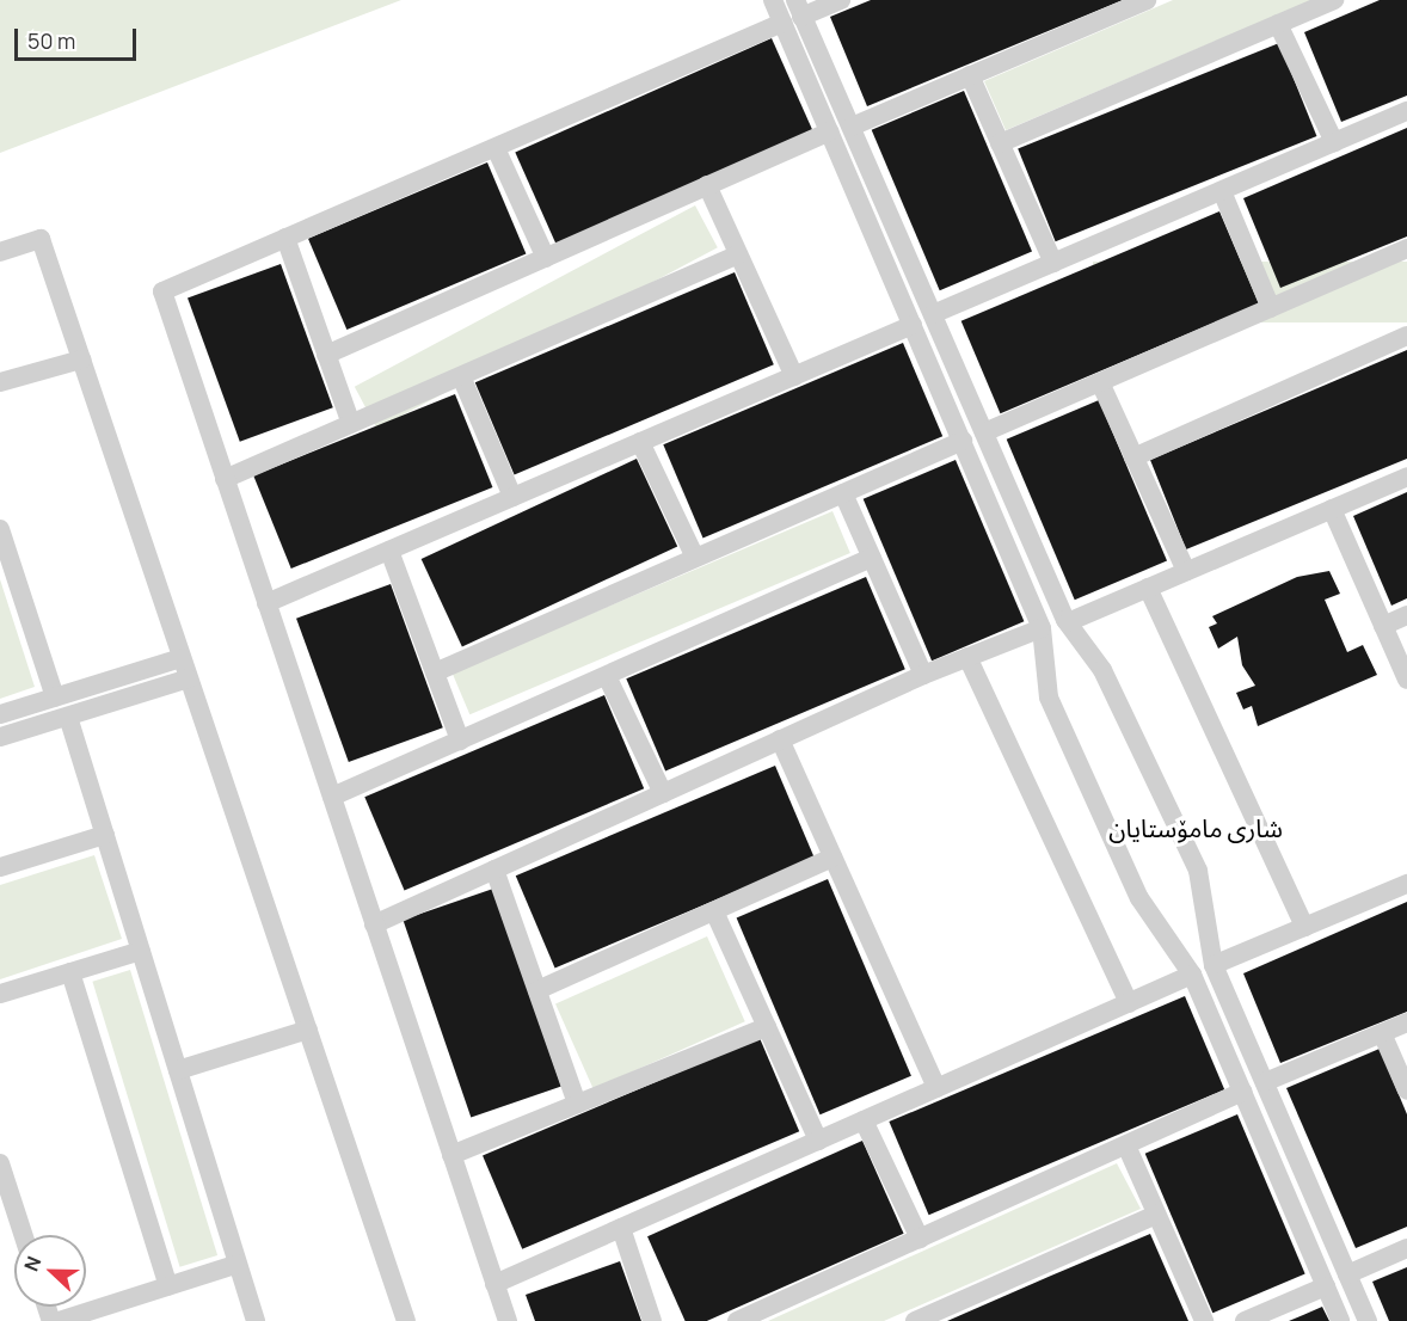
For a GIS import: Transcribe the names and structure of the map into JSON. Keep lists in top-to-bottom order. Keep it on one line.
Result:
{"districts":["شاری مامۆستایان"],"scale_bar":"50 m","north":"left"}
